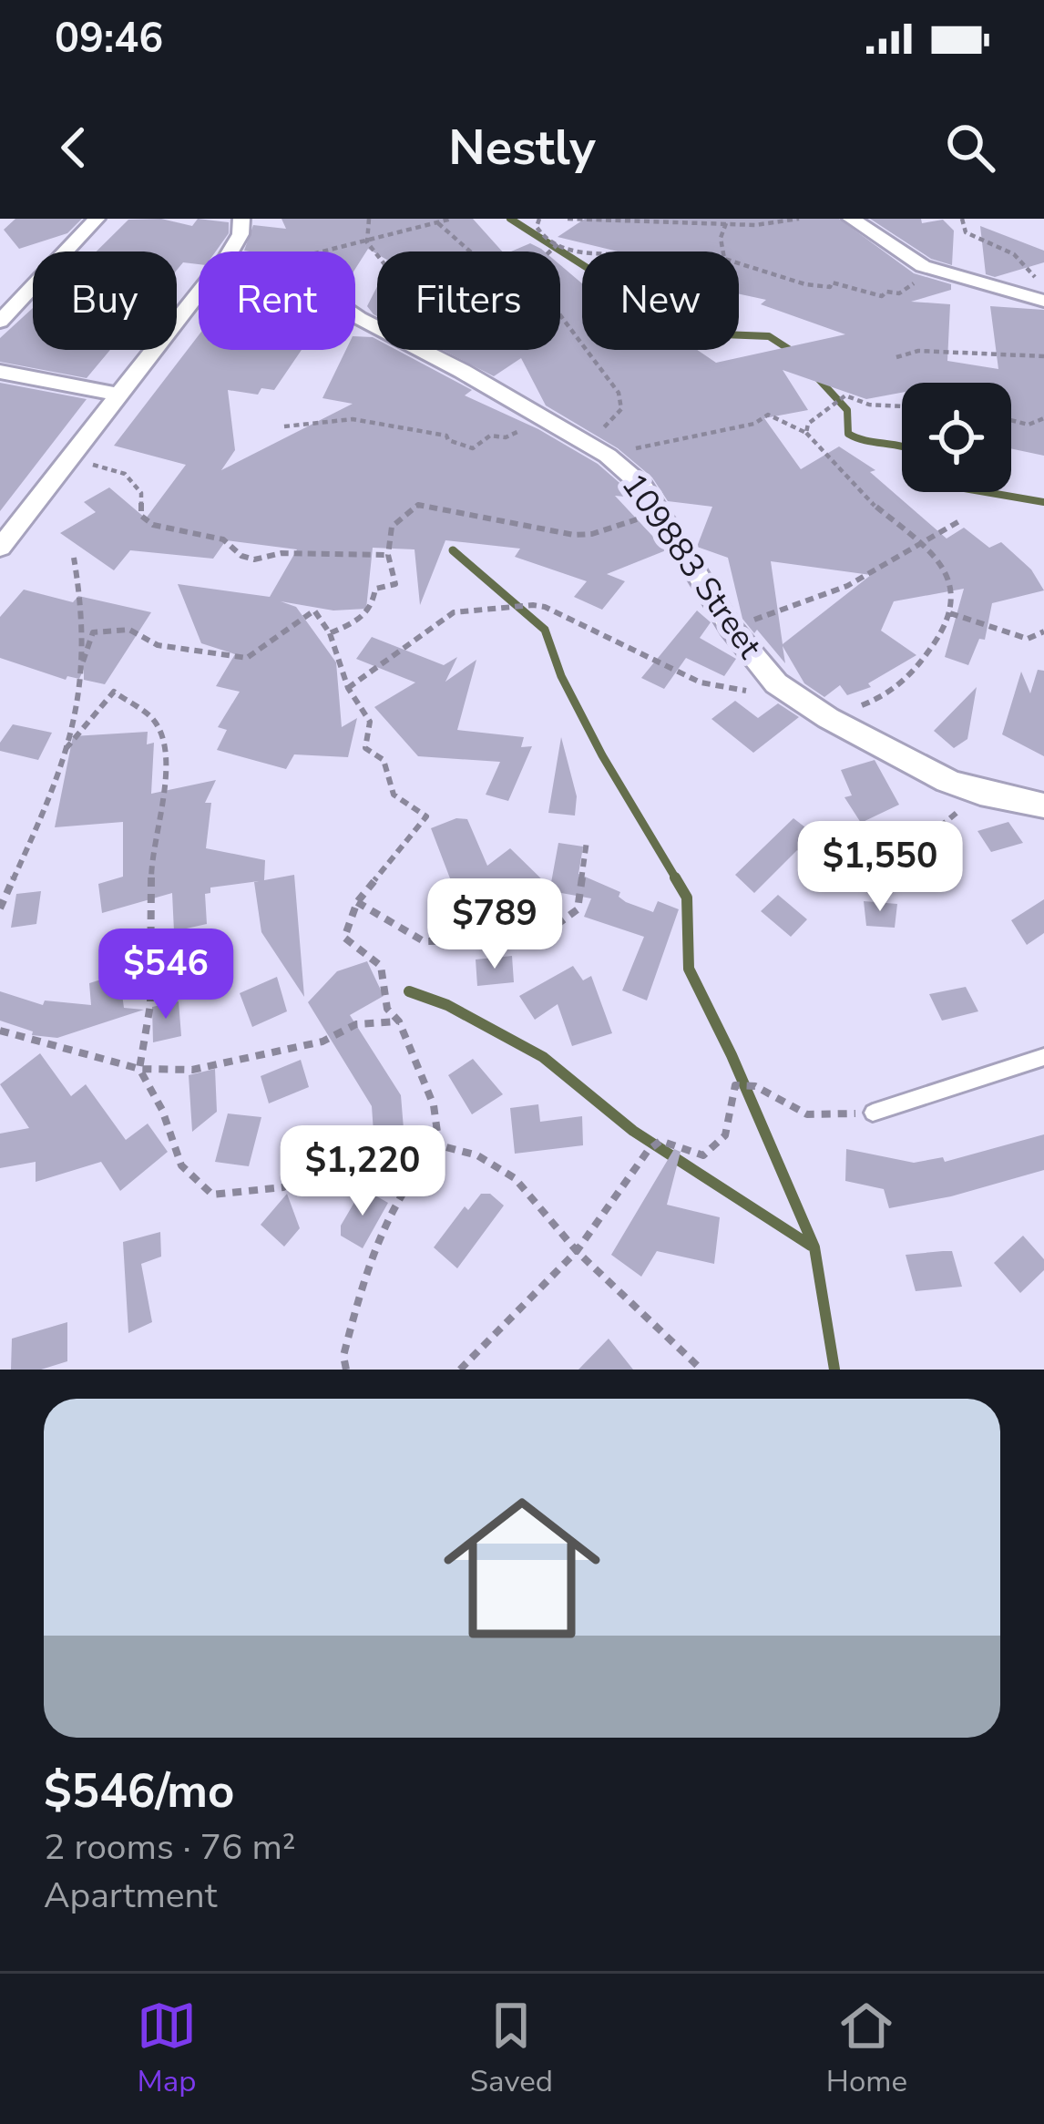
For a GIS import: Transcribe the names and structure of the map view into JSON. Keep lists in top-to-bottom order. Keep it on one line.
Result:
{"streets":{"street":["109883 Street"]},"page":{"status":"09:46","header":"Nestly","chip":["Buy","Rent","Filters","New"],"price":["$1,550","$789","$546","$1,220"],"list":[{"name":"$546/mo","note":"2 rooms · 76 m² · Apartment"}],"tabs":["Map","Saved","Home"]}}
